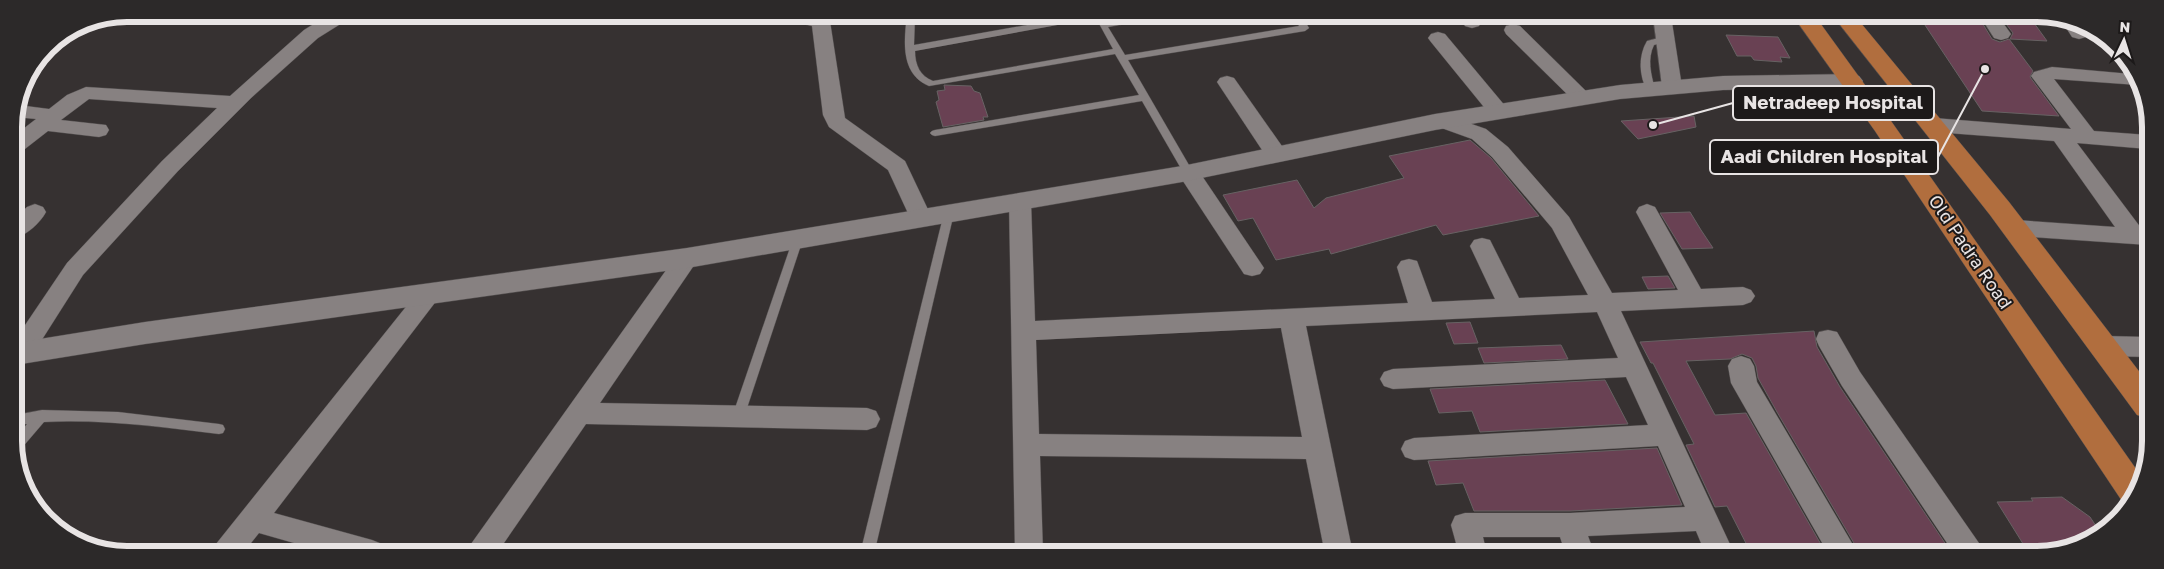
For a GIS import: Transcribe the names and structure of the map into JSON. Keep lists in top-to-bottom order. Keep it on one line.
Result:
{"streets":{"main road":["Old Padra Road"]},"places":["Aadi Children Hospital","Netradeep Hospital"],"north":"top"}
